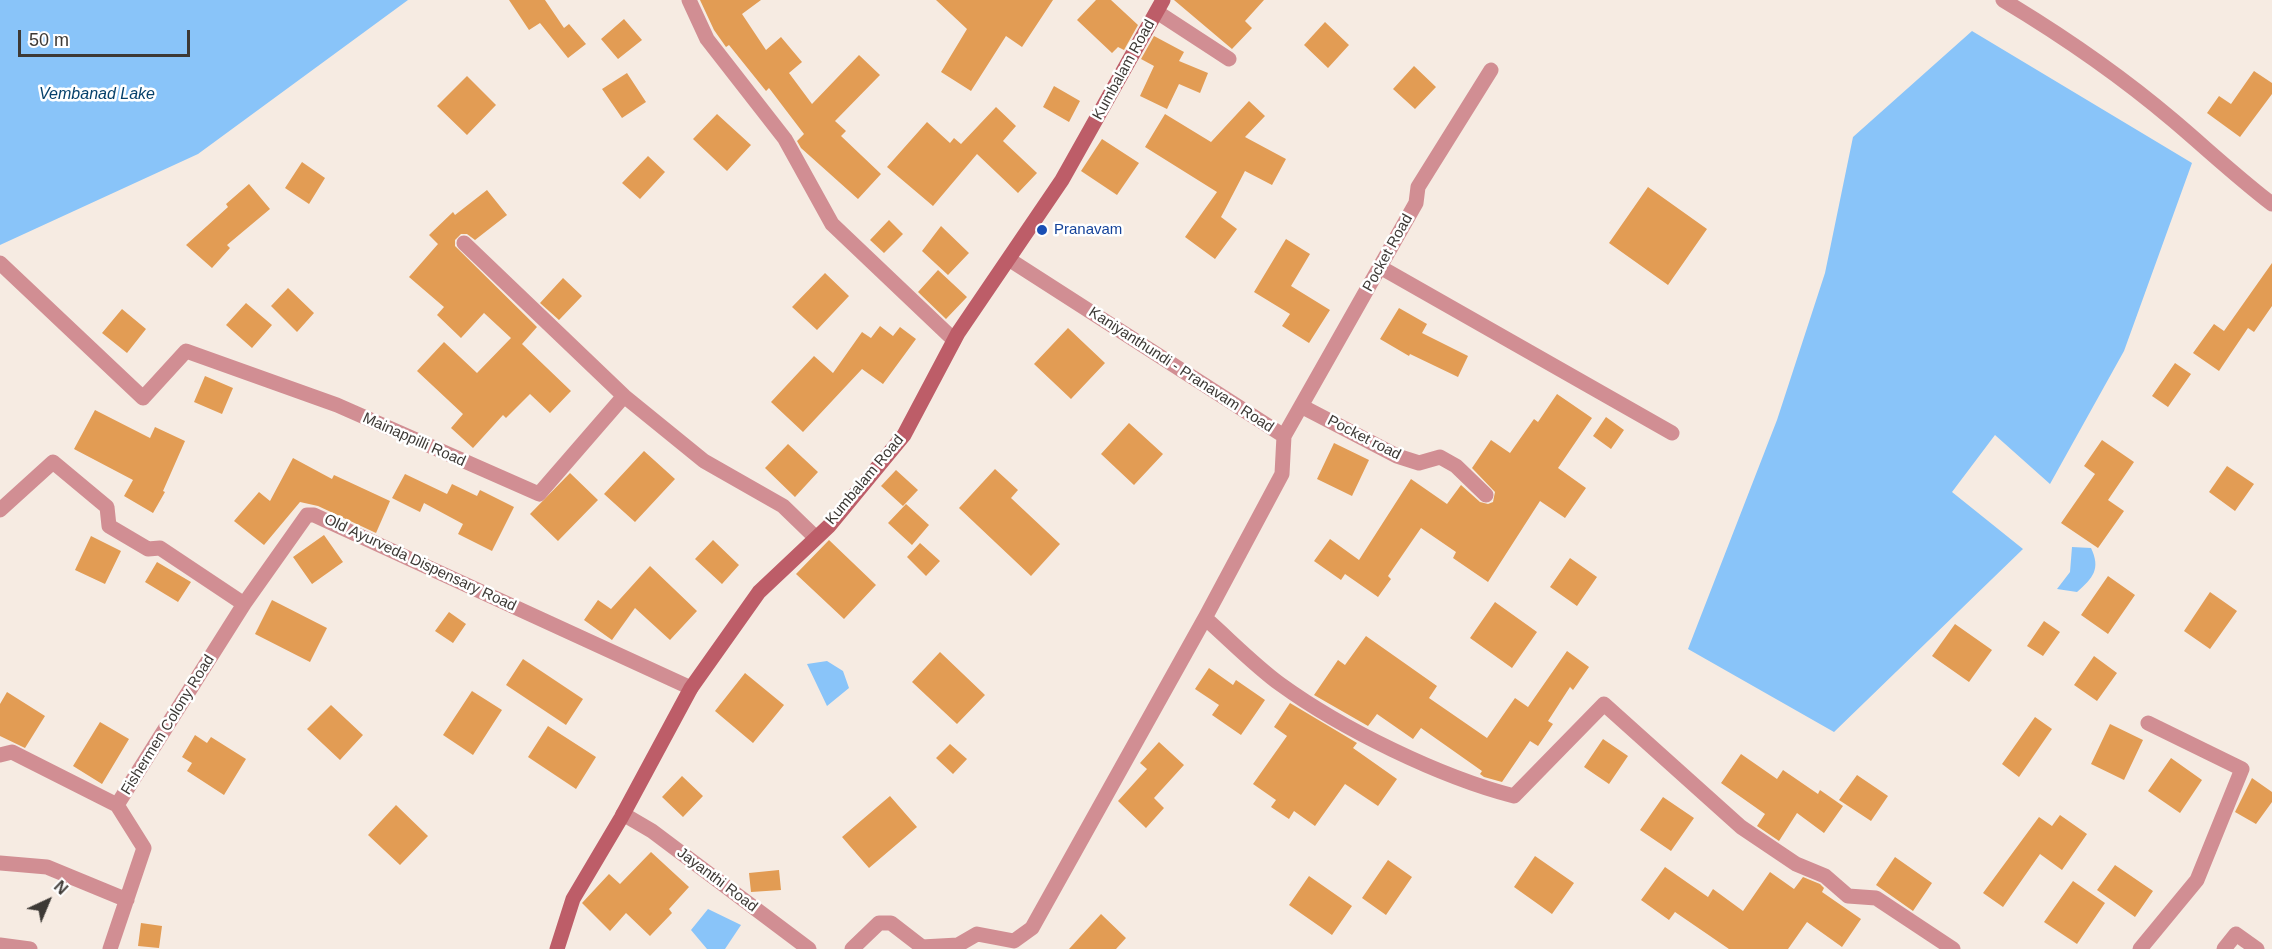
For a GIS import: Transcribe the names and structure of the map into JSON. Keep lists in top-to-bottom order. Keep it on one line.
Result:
{"streets":{"main road":["Kumbalam Road"],"street":["Pocket Road","Kaniyanthundi - Pranavam Road","Pocket road","Mainappilli Road","Old Ayurveda Dispensary Road","Fishermen Colony Road","Jayanthi Road"]},"crossings":[["Kumbalam Road","Kaniyanthundi - Pranavam Road"],["Kumbalam Road","Old Ayurveda Dispensary Road"],["Kumbalam Road","Jayanthi Road"],["Pocket Road","Kaniyanthundi - Pranavam Road"],["Pocket Road","Pocket road"],["Old Ayurveda Dispensary Road","Fishermen Colony Road"]],"water":["Vembanad Lake"],"places":["Pranavam"],"scale_bar":"50 m","north":"top right"}
